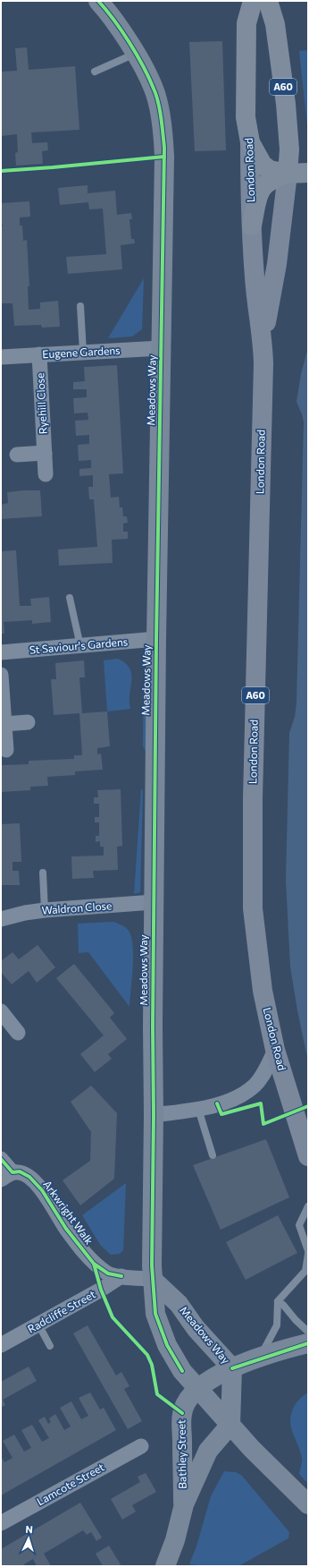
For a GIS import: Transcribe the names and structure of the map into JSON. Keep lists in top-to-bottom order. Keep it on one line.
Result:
{"streets":{"highway":["A60","London Road"],"street":["Eugene Gardens","Meadows Way","Ryehill Close","St Saviour's Gardens","Waldron Close","Arkwright Walk","Radcliffe Street","Bathley Street","Lamcote Street"]},"crossings":[["Eugene Gardens","Meadows Way"],["Eugene Gardens","Ryehill Close"],["Meadows Way","St Saviour's Gardens"],["Meadows Way","Waldron Close"],["Meadows Way","Arkwright Walk"],["Meadows Way","Bathley Street"],["Arkwright Walk","Radcliffe Street"]],"north":"top"}
